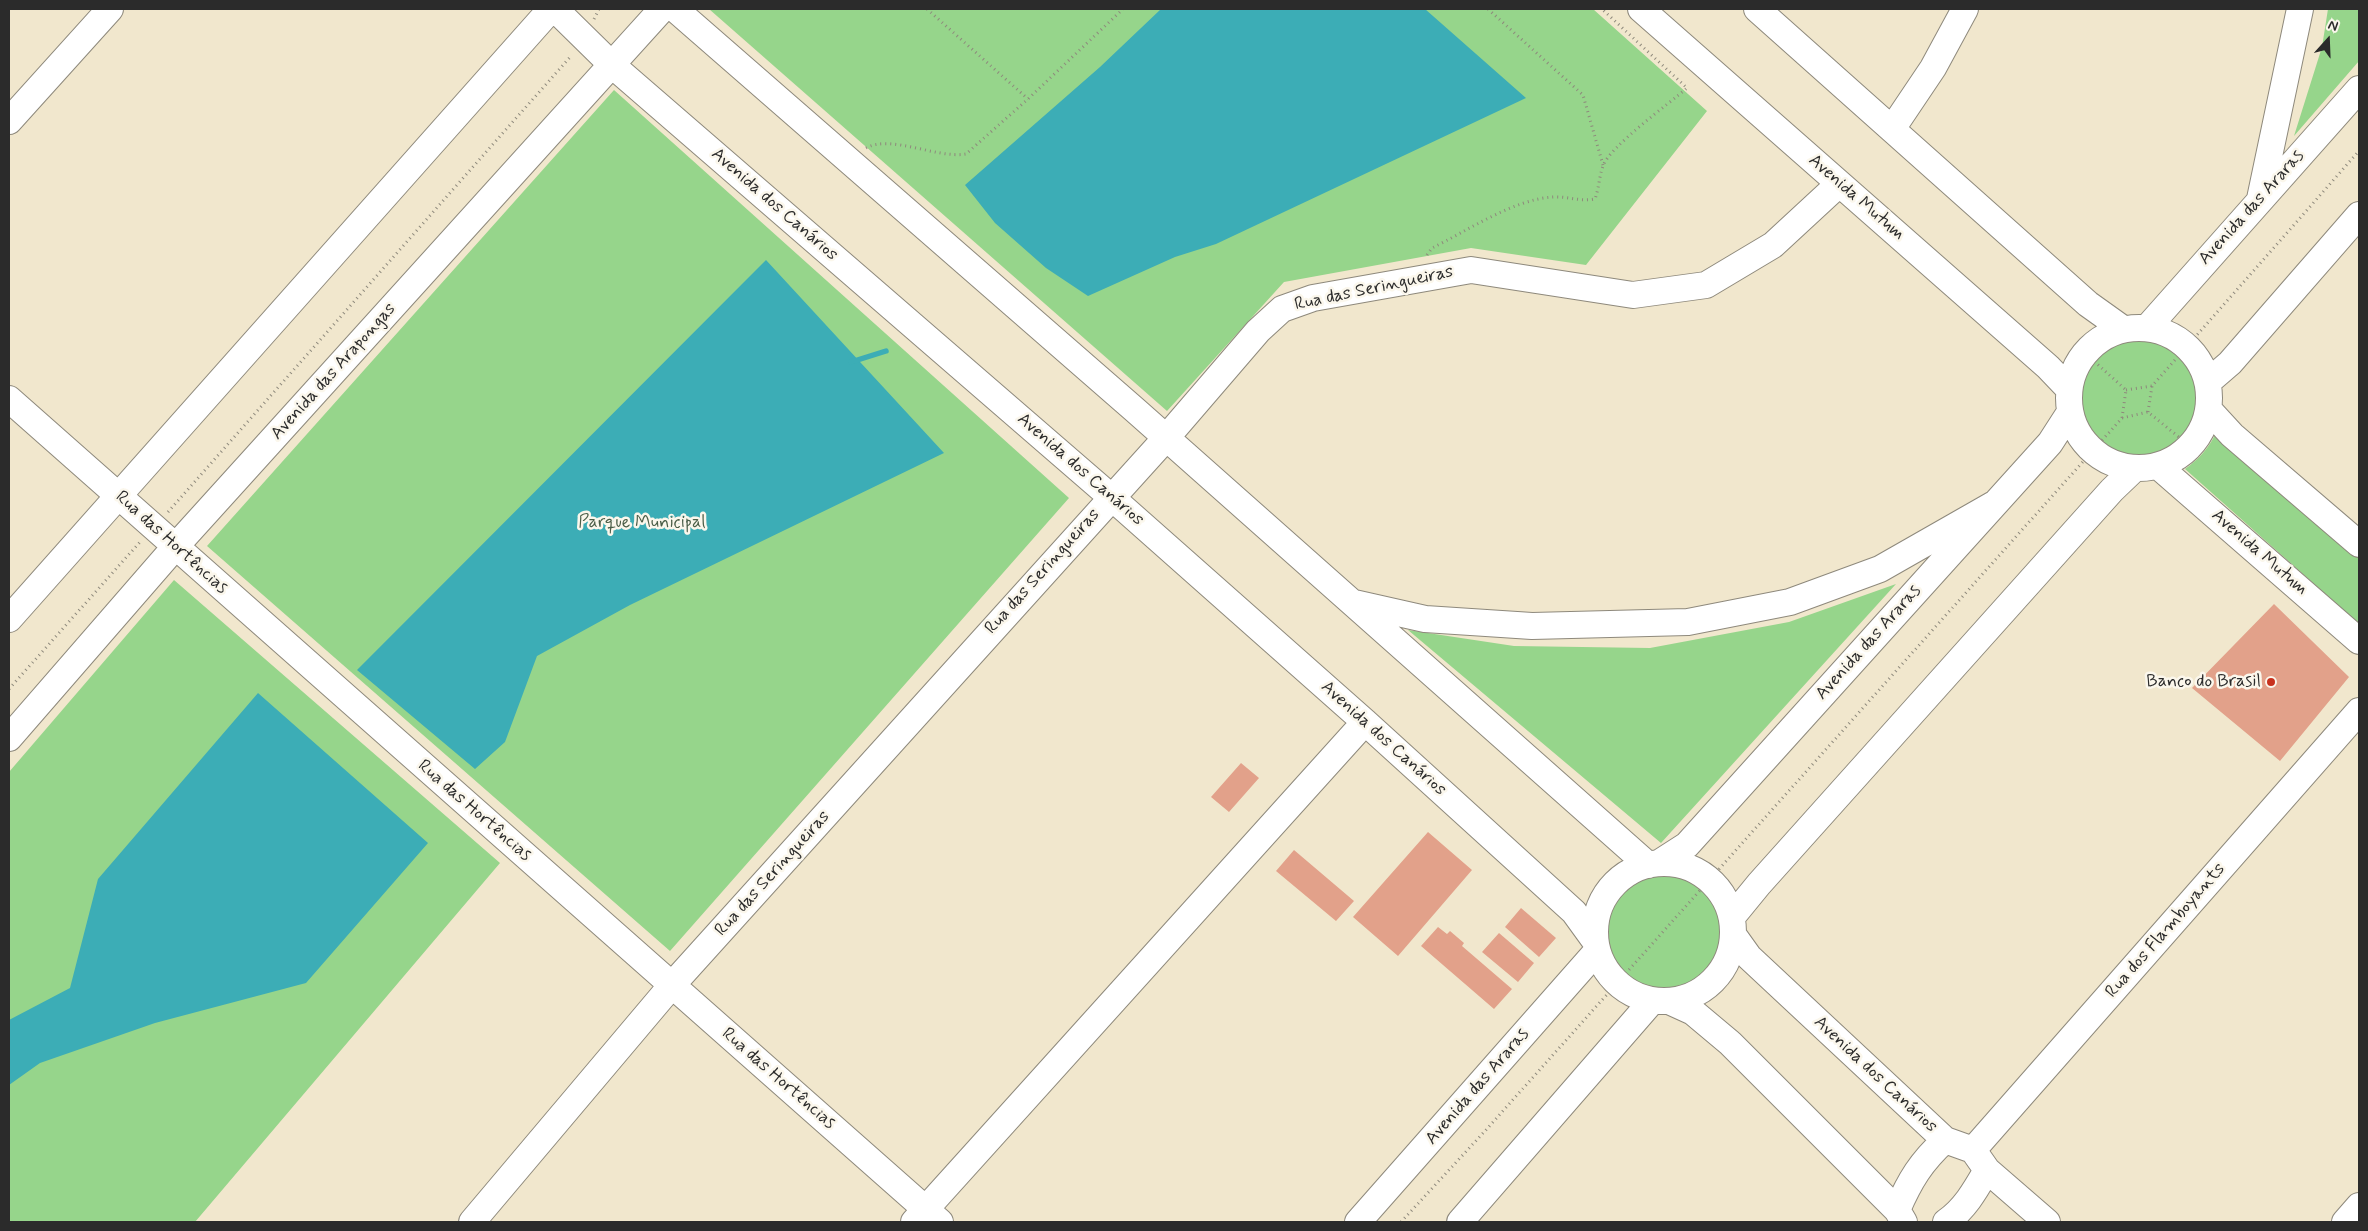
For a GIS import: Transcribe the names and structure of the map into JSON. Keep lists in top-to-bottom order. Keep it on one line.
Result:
{"streets":{"street":["Avenida Mutum","Avenida dos Canários","Avenida das Araras","Rua das Seringueiras","Avenida das Arapongas","Rua das Hortências","Rua dos Flamboyants"]},"crossings":[["Avenida Mutum","Avenida das Araras"],["Avenida Mutum","Rua das Seringueiras"],["Avenida dos Canários","Avenida das Araras"],["Avenida dos Canários","Rua das Seringueiras"],["Avenida dos Canários","Avenida das Arapongas"],["Avenida dos Canários","Rua dos Flamboyants"],["Rua das Seringueiras","Rua das Hortências"],["Avenida das Arapongas","Rua das Hortências"]],"parks":["Parque Municipal"],"places":["Banco do Brasil"],"north":"top"}
